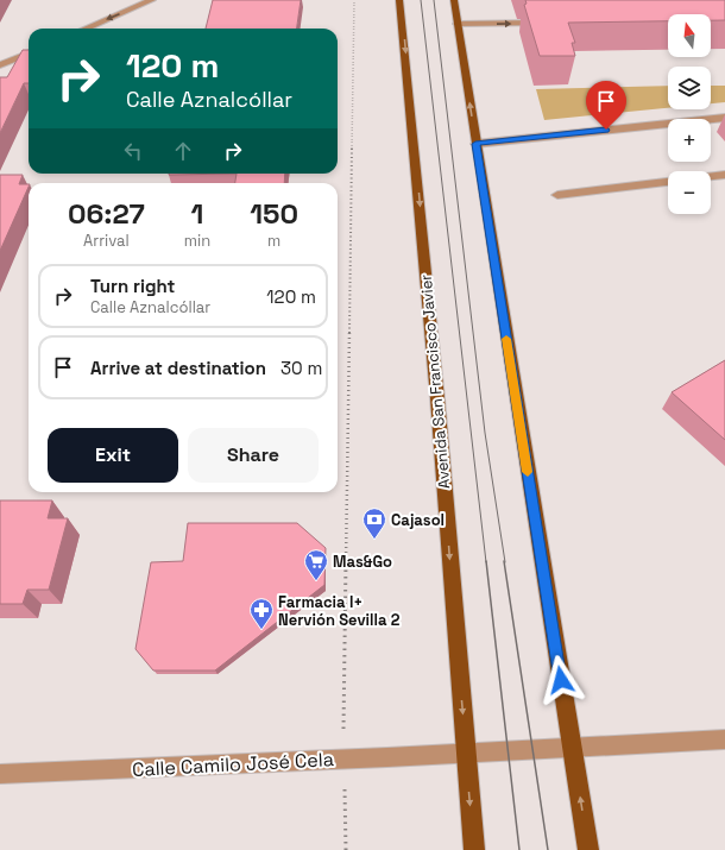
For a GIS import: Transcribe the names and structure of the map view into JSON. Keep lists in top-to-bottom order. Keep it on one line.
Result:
{"streets":{"main road":["Avenida San Francisco Javier"],"street":["Calle Camilo José Cela"]},"crossings":[["Avenida San Francisco Javier","Calle Camilo José Cela"]],"places":{"bank":["Cajasol"],"supermarket":["Mas&Go"],"pharmacy":["Farmacia I+ Nervión Sevilla 2"]},"north":"top","page":{"map_buttons":["+","−"],"turn":["120 m","Calle Aznalcóllar"],"eta":["06:27","Arrival","1","min","150","m"],"list":[{"name":"Turn right","note":"Calle Aznalcóllar","value":"120 m"},{"name":"Arrive at destination","value":"30 m"}],"buttons":["Exit","Share"]}}
